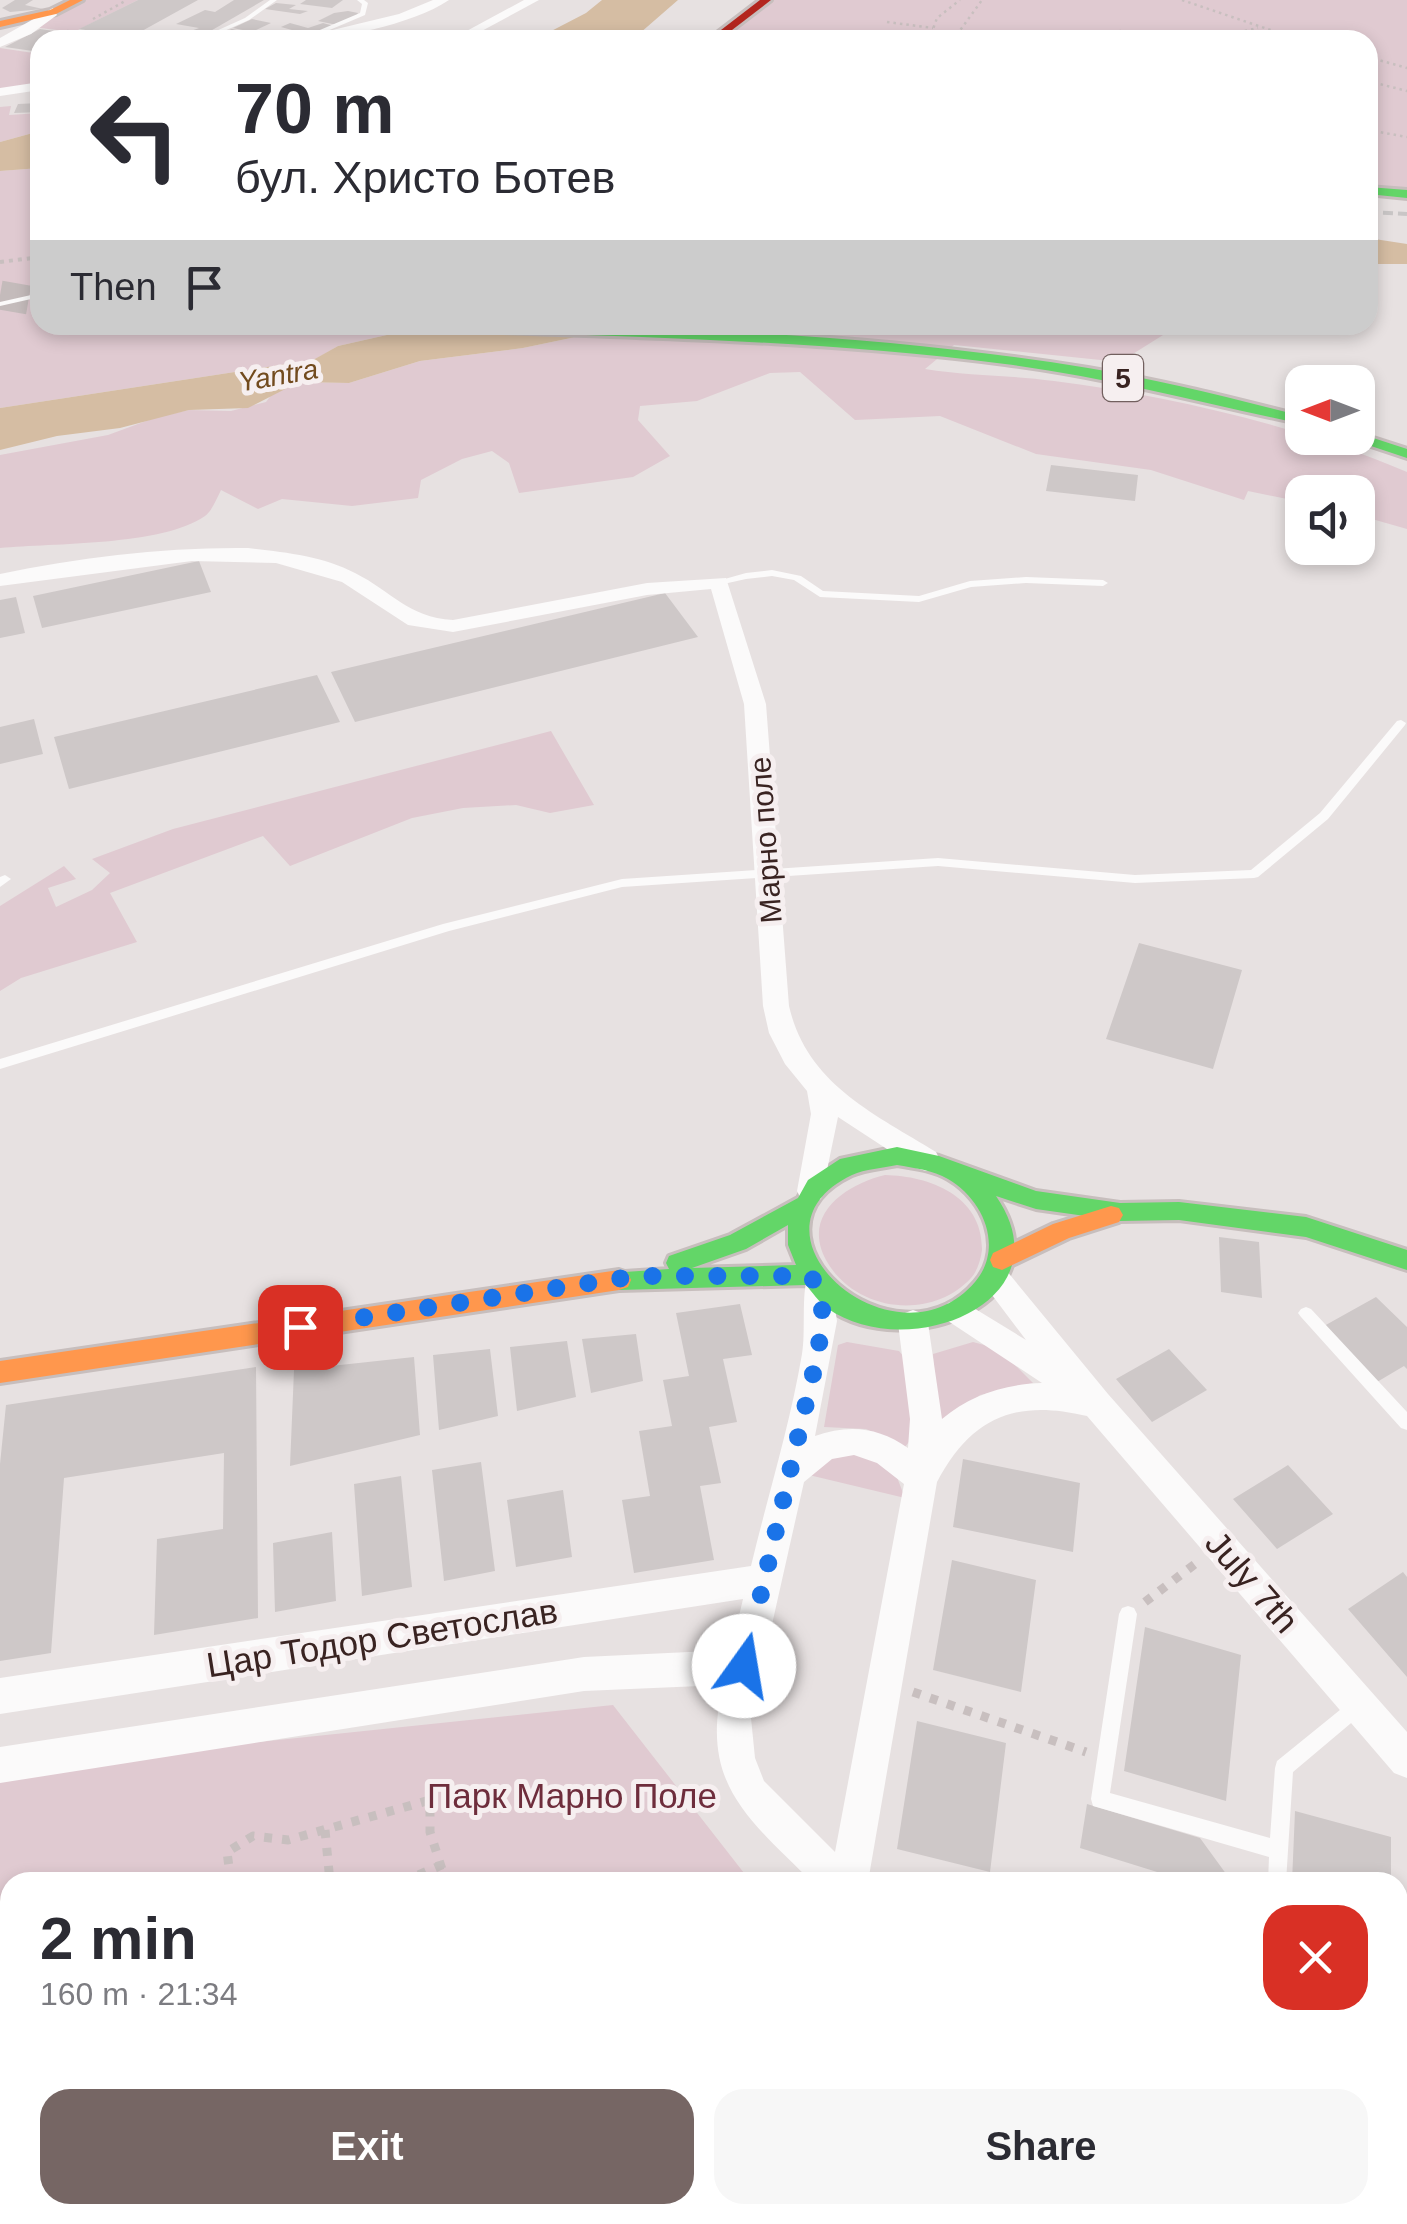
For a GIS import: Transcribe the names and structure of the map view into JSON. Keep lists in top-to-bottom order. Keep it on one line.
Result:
{"streets":{"main road":["5"],"street":["Марно поле","July 7th","Цар Тодор Светослав"]},"water":["Yantra"],"parks":["Парк Марно Поле"],"north":"left","page":{"turn":["70 m","бул. Христо Ботев"],"then":"Then","heading":["2 min","160 m · 21:34"],"buttons":["Exit","Share"]}}
